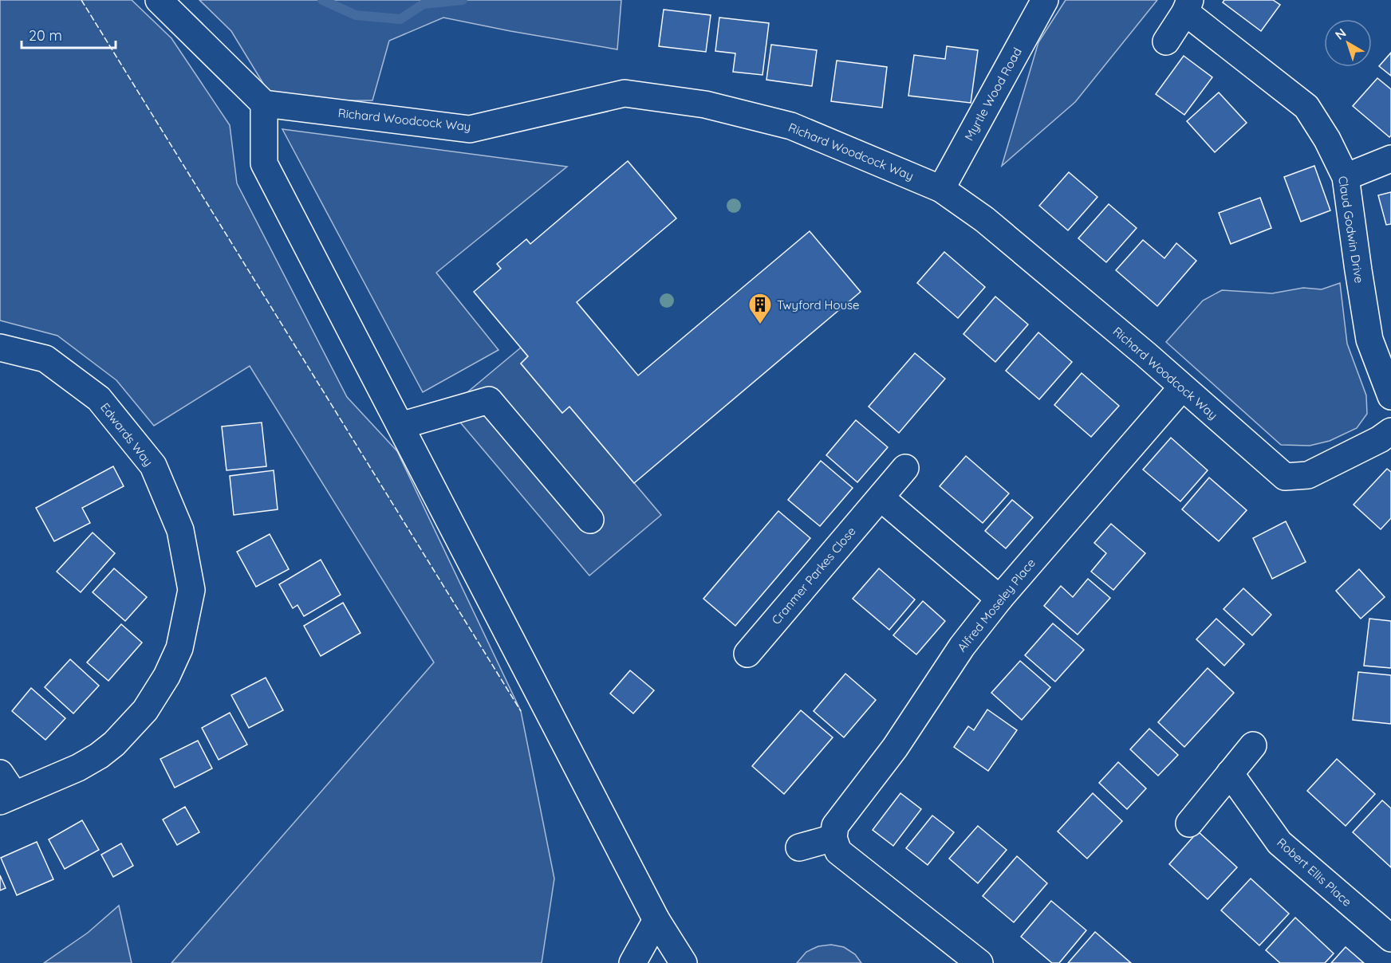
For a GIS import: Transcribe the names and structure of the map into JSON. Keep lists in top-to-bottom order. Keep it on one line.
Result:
{"streets":{"street":["Myrtle Wood Road","Richard Woodcock Way","Claud Godwin Drive","Edwards Way","Cranmer Parkes Close","Alfred Moseley Place","Robert Ellis Place"]},"crossings":[["Myrtle Wood Road","Richard Woodcock Way"],["Richard Woodcock Way","Alfred Moseley Place"]],"places":{"building":["Twyford House"]},"scale_bar":"20 m","north":"top left"}
